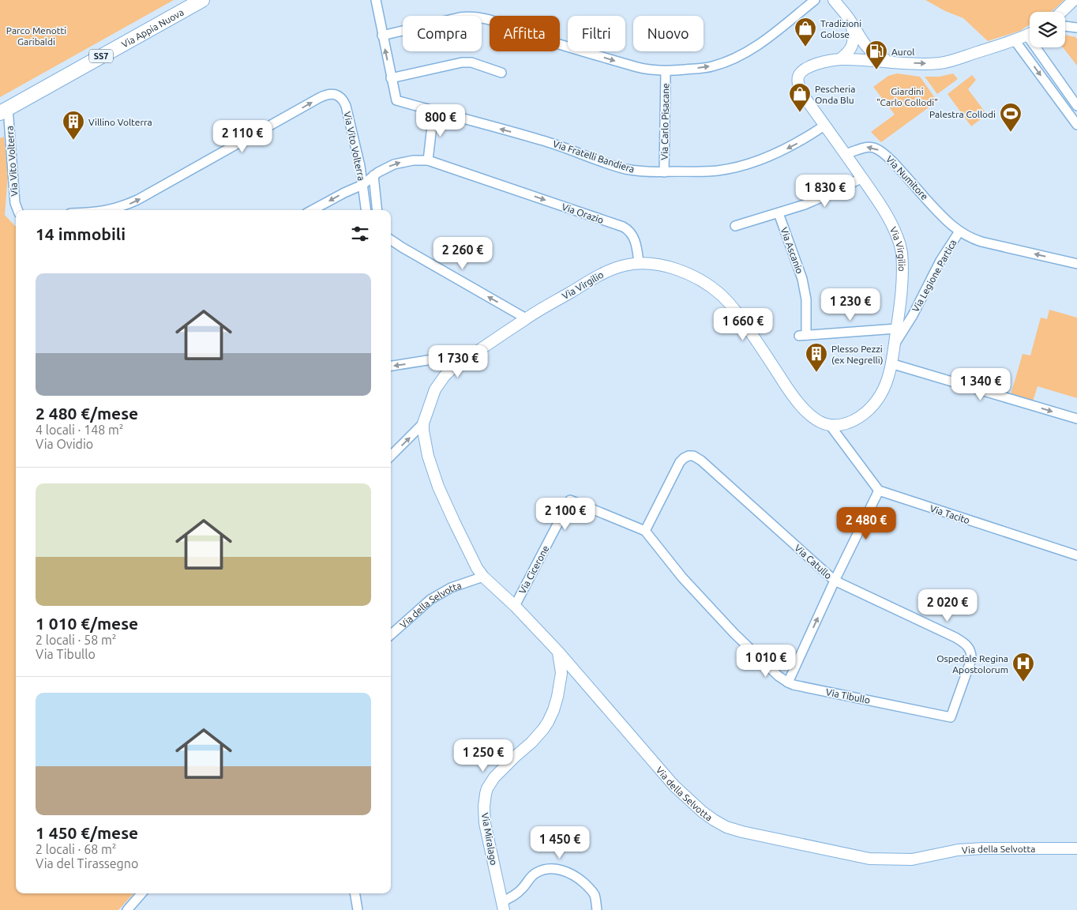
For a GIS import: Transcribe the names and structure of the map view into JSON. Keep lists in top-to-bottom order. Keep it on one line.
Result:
{"streets":{"main road":["Via Appia Nuova","SS7"],"street":["Via Carlo Pisacane","Via Vito Volterra","Via Fratelli Bandiera","Via Numitore","Via Orazio","Via Ascanio","Via Virgilio","Via Legione Partica","Via Tacito","Via Catullo","Via Cicerone","Via della Selvotta","Via Tibullo","Via Miralago"]},"crossings":[["Via Appia Nuova","Via Vito Volterra"],["Via Carlo Pisacane","Via Fratelli Bandiera"],["Via Fratelli Bandiera","Via Virgilio"],["Via Numitore","Via Virgilio"],["Via Numitore","Via Legione Partica"],["Via Orazio","Via Virgilio"],["Via Ascanio","Via Virgilio"],["Via Virgilio","Via Legione Partica"],["Via Virgilio","Via della Selvotta"],["Via Catullo","Via Cicerone"],["Via Catullo","Via Tibullo"],["Via Cicerone","Via della Selvotta"],["Via Cicerone","Via Tibullo"],["Via della Selvotta","Via Miralago"]],"one_way":["Via Numitore","Via Orazio","Via Legione Partica"],"parks":["Parco Menotti Garibaldi","Giardini \"Carlo Collodi\""],"places":{"shop":["Tradizioni Golose","Pescheria Onda Blu"],"fuel station":["Aurol"],"sports":["Palestra Collodi"],"building":["Villino Volterra","Plesso Pezzi (ex Negrelli)"],"hospital":["Ospedale Regina Apostolorum"]},"page":{"chip":["Compra","Affitta","Filtri","Nuovo"],"price":["800 €","2 110 €","1 830 €","2 260 €","1 230 €","1 660 €","1 730 €","1 340 €","2 100 €","2 480 €","2 020 €","1 010 €","1 250 €","1 450 €"],"heading":"14 immobili","list":[{"name":"2 480 €/mese","note":"4 locali · 148 m² · Via Ovidio"},{"name":"1 010 €/mese","note":"2 locali · 58 m² · Via Tibullo"},{"name":"1 450 €/mese","note":"2 locali · 68 m² · Via del Tirassegno"}]}}
